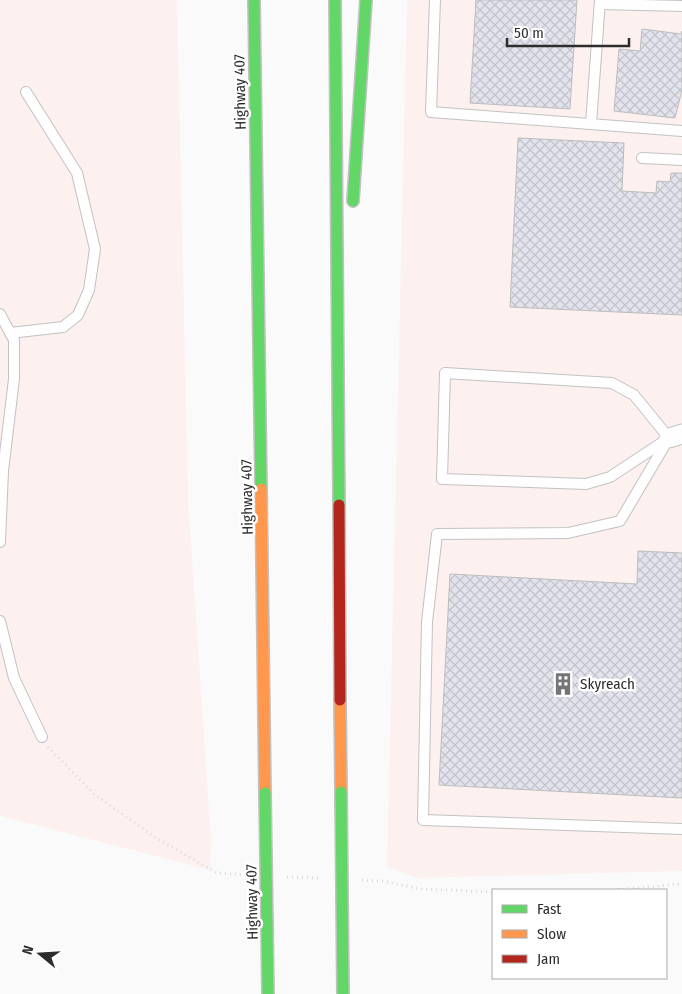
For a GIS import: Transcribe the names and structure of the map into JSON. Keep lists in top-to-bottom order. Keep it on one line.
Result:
{"streets":{"highway":["Highway 407"]},"places":{"building":["Skyreach"]},"legend":["Fast","Slow","Jam"],"scale_bar":"50 m","north":"left"}
